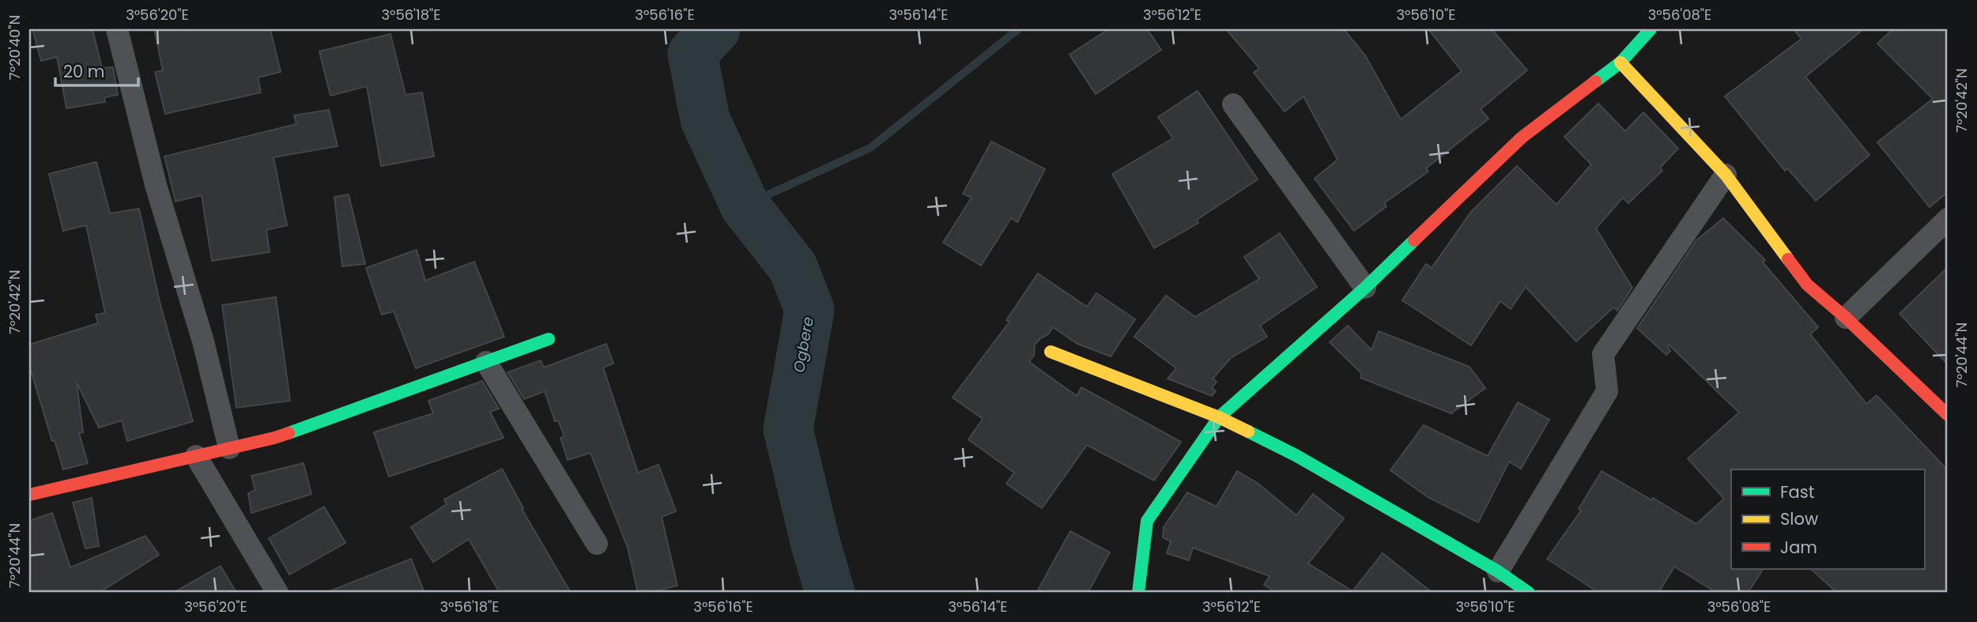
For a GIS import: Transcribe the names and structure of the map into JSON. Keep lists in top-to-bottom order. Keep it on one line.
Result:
{"water":["Ogbere"],"legend":["Fast","Slow","Jam"],"scale_bar":"20 m","coordinates":["3°56'20\"E","3°56'18\"E","3°56'16\"E","3°56'14\"E","3°56'12\"E","3°56'10\"E","3°56'08\"E","7°20'40\"N","7°20'42\"N","7°20'44\"N"]}
